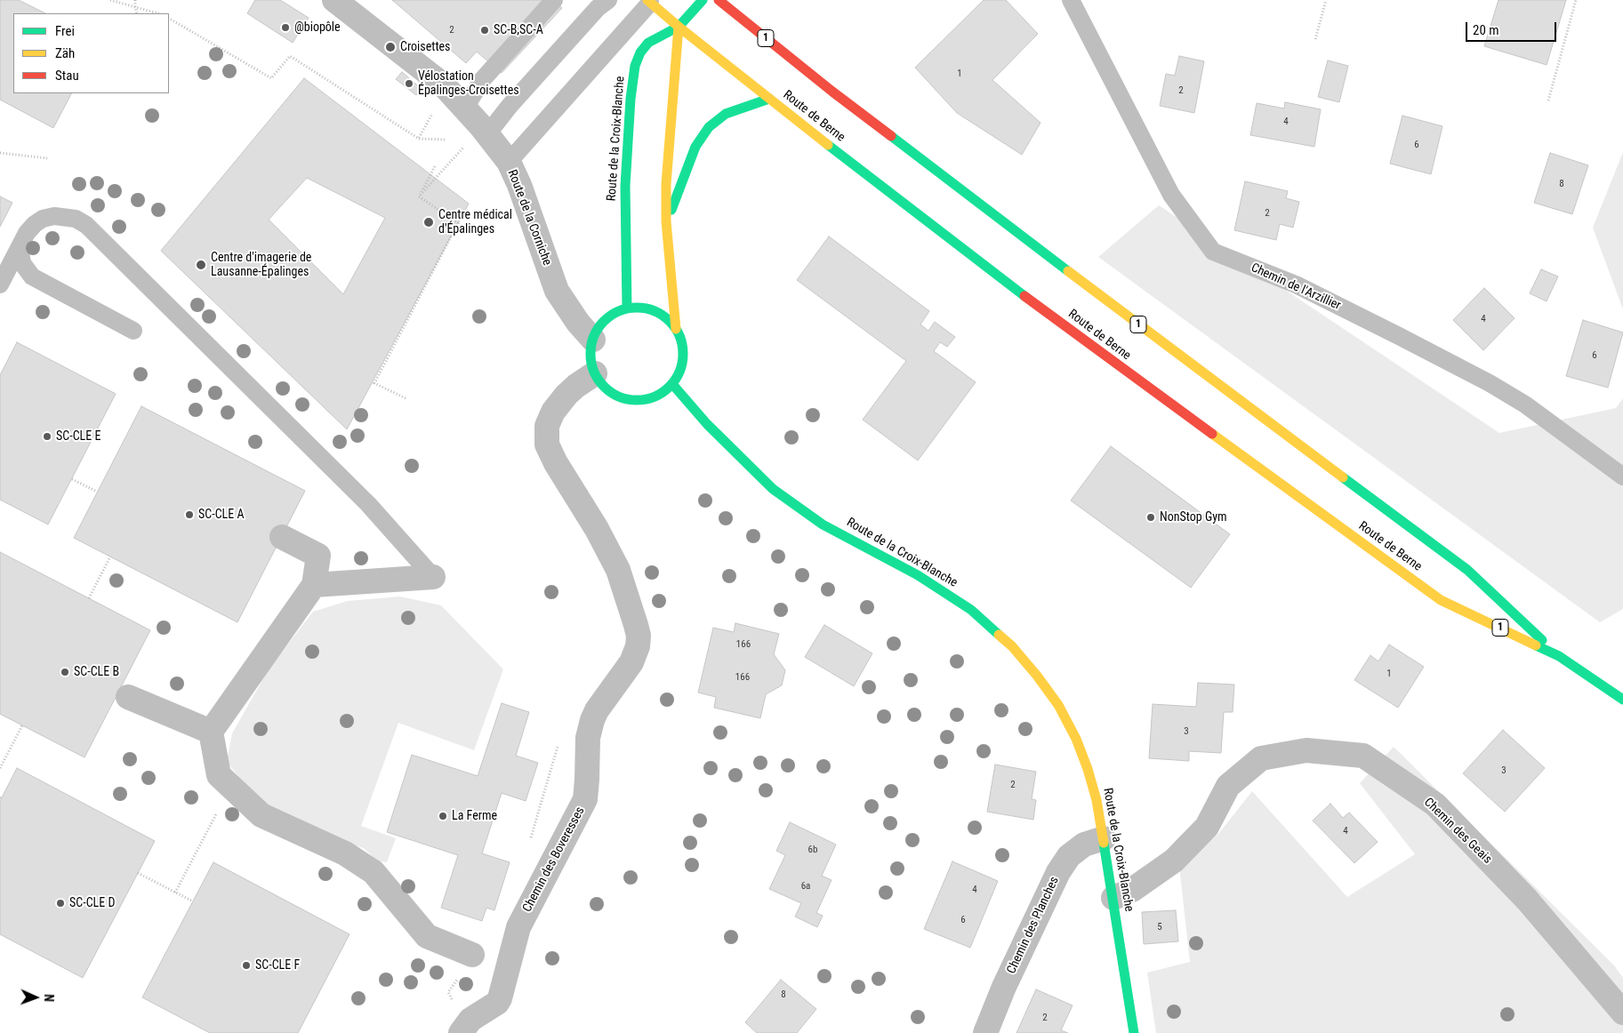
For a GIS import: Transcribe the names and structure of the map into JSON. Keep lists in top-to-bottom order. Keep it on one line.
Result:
{"streets":{"main road":["1","Route de Berne","Route de la Croix-Blanche"],"street":["Route de la Corniche","Chemin des Geais","Chemin des Boveresses","Chemin des Planches"],"lane":["Chemin de l'Arzillier"]},"crossings":[["Route de Berne","Route de la Croix-Blanche"],["Route de la Croix-Blanche","Route de la Corniche"],["Route de la Croix-Blanche","Chemin des Geais"],["Route de la Croix-Blanche","Chemin des Boveresses"],["Route de la Croix-Blanche","Chemin des Planches"],["Route de la Corniche","Chemin des Boveresses"]],"places":["@biopôle","SC-B,SC-A","Croisettes","Vélostation Épalinges-Croisettes","Centre médical d'Épalinges","Centre d'imagerie de Lausanne-Épalinges","SC-CLE E","SC-CLE A","NonStop Gym","SC-CLE B","La Ferme","SC-CLE D","SC-CLE F"],"house_numbers":["2","1","2","4","6","8","2","4","6","166","1","166","3","3","2","4","6b","6a","4","6","5","8","2"],"legend":["Frei","Zäh","Stau"],"scale_bar":"20 m","north":"right"}
